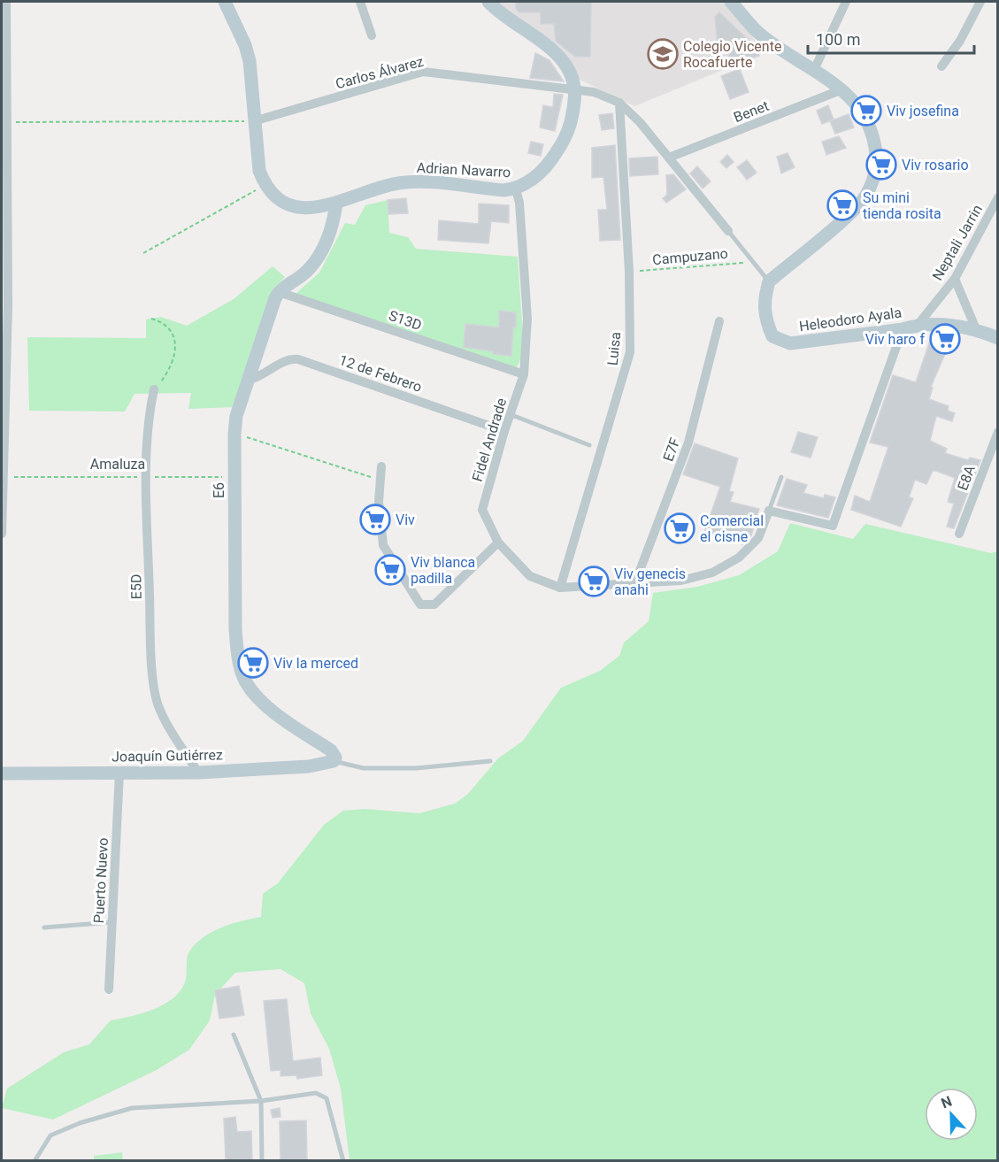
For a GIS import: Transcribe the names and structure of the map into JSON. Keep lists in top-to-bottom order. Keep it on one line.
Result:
{"streets":{"street":["Carlos Álvarez","Benet","Adrian Navarro","Neptali Jarrin","Heleodoro Ayala","S13D","Luisa","12 de Febrero","Fidel Andrade","E7F","E8A","E6","E5D","Joaquín Gutiérrez","Puerto Nuevo"],"path":["Campuzano","Amaluza"]},"crossings":[["Carlos Álvarez","Benet"],["Carlos Álvarez","Adrian Navarro"],["Carlos Álvarez","Campuzano"],["Carlos Álvarez","Heleodoro Ayala"],["Carlos Álvarez","Luisa"],["Adrian Navarro","Fidel Andrade"],["Neptali Jarrin","Heleodoro Ayala"],["Campuzano","Luisa"],["S13D","Fidel Andrade"],["S13D","E6"],["Luisa","Fidel Andrade"],["12 de Febrero","Fidel Andrade"],["12 de Febrero","E6"],["Fidel Andrade","E7F"],["Amaluza","E6"],["Amaluza","E5D"],["E6","Joaquín Gutiérrez"],["E5D","Joaquín Gutiérrez"],["Joaquín Gutiérrez","Puerto Nuevo"]],"places":{"school or university":["Colegio Vicente Rocafuerte"],"supermarket":["Viv josefina","Viv rosario","Su mini tienda rosita","Viv haro f","Viv","Comercial el cisne","Viv blanca padilla","Viv genecis anahi","Viv la merced"]},"scale_bar":"100 m","north":"top"}
